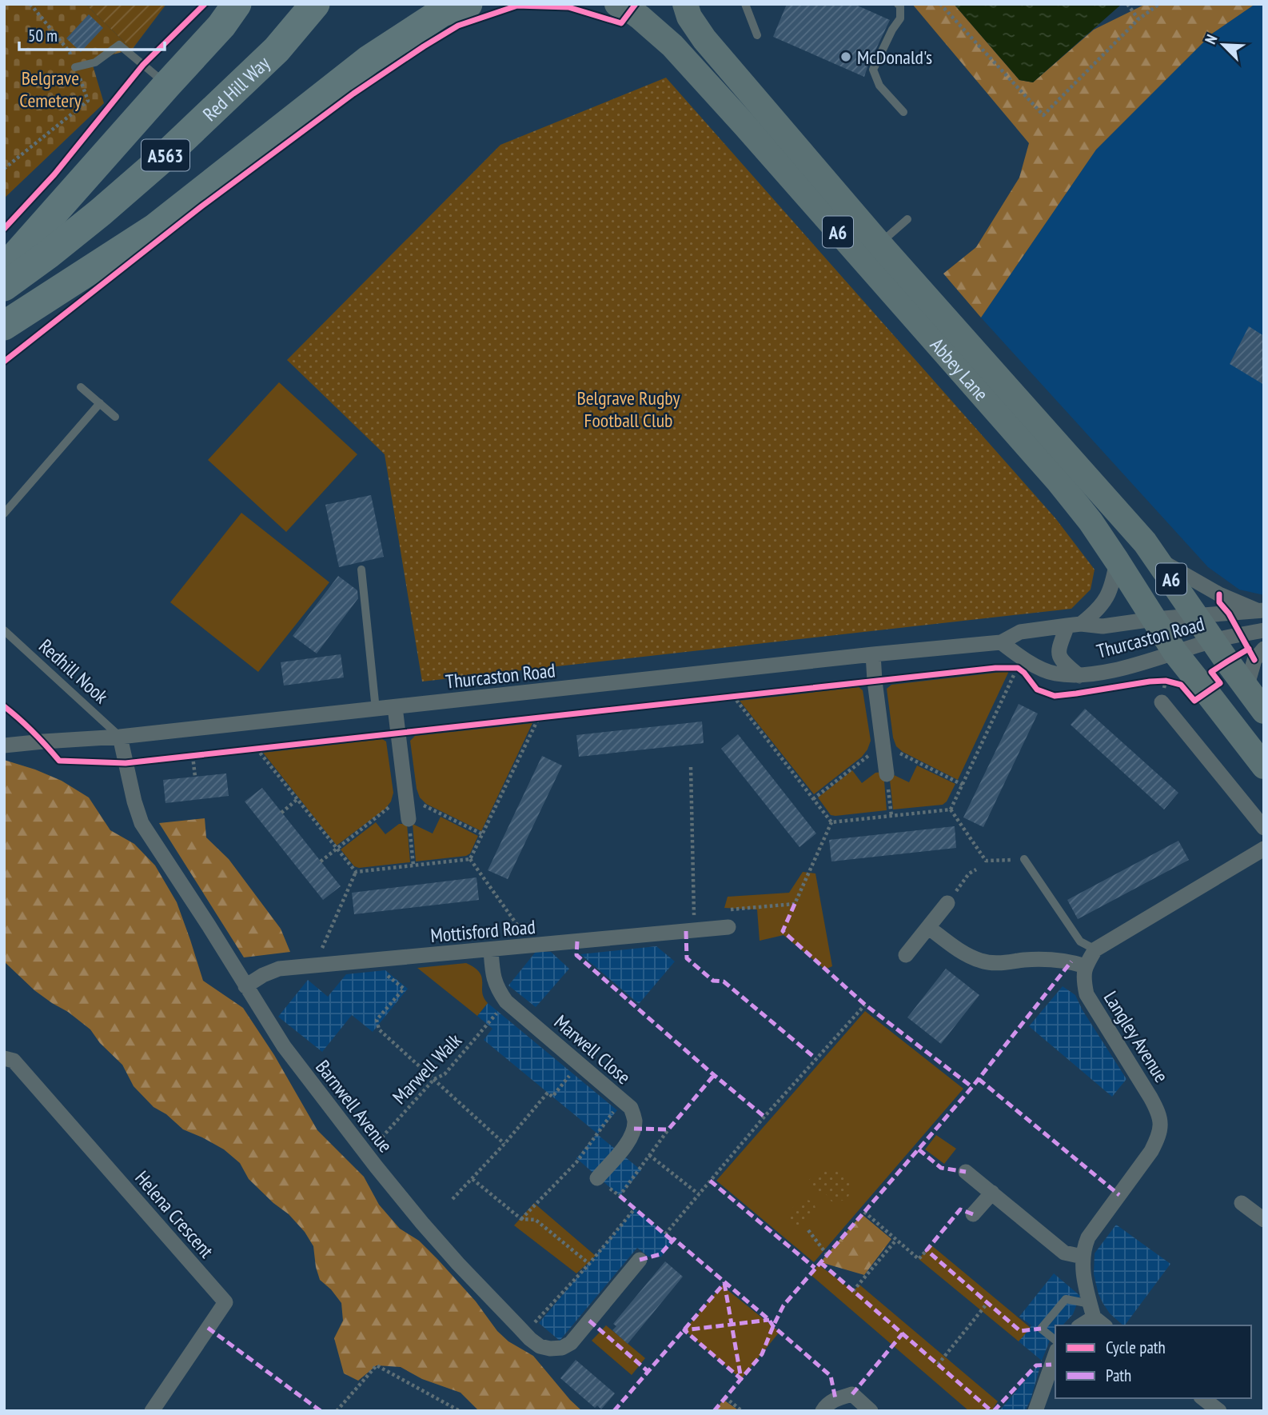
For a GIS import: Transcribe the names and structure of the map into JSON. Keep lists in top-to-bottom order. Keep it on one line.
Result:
{"streets":{"highway":["Red Hill Way","A563"],"main road":["A6","Abbey Lane"],"street":["Thurcaston Road","Mottisford Road","Langley Avenue","Marwell Close","Barnwell Avenue","Helena Crescent"],"lane":["Redhill Nook"],"path":["Marwell Walk"]},"crossings":[["Abbey Lane","Thurcaston Road"],["Thurcaston Road","Redhill Nook"],["Thurcaston Road","Barnwell Avenue"],["Redhill Nook","Barnwell Avenue"],["Mottisford Road","Marwell Close"],["Mottisford Road","Barnwell Avenue"],["Marwell Close","Marwell Walk"],["Marwell Walk","Barnwell Avenue"]],"parks":["Belgrave Cemetery","Belgrave Rugby Football Club"],"places":["McDonald's"],"legend":["Cycle path","Path"],"scale_bar":"50 m","north":"top left"}
